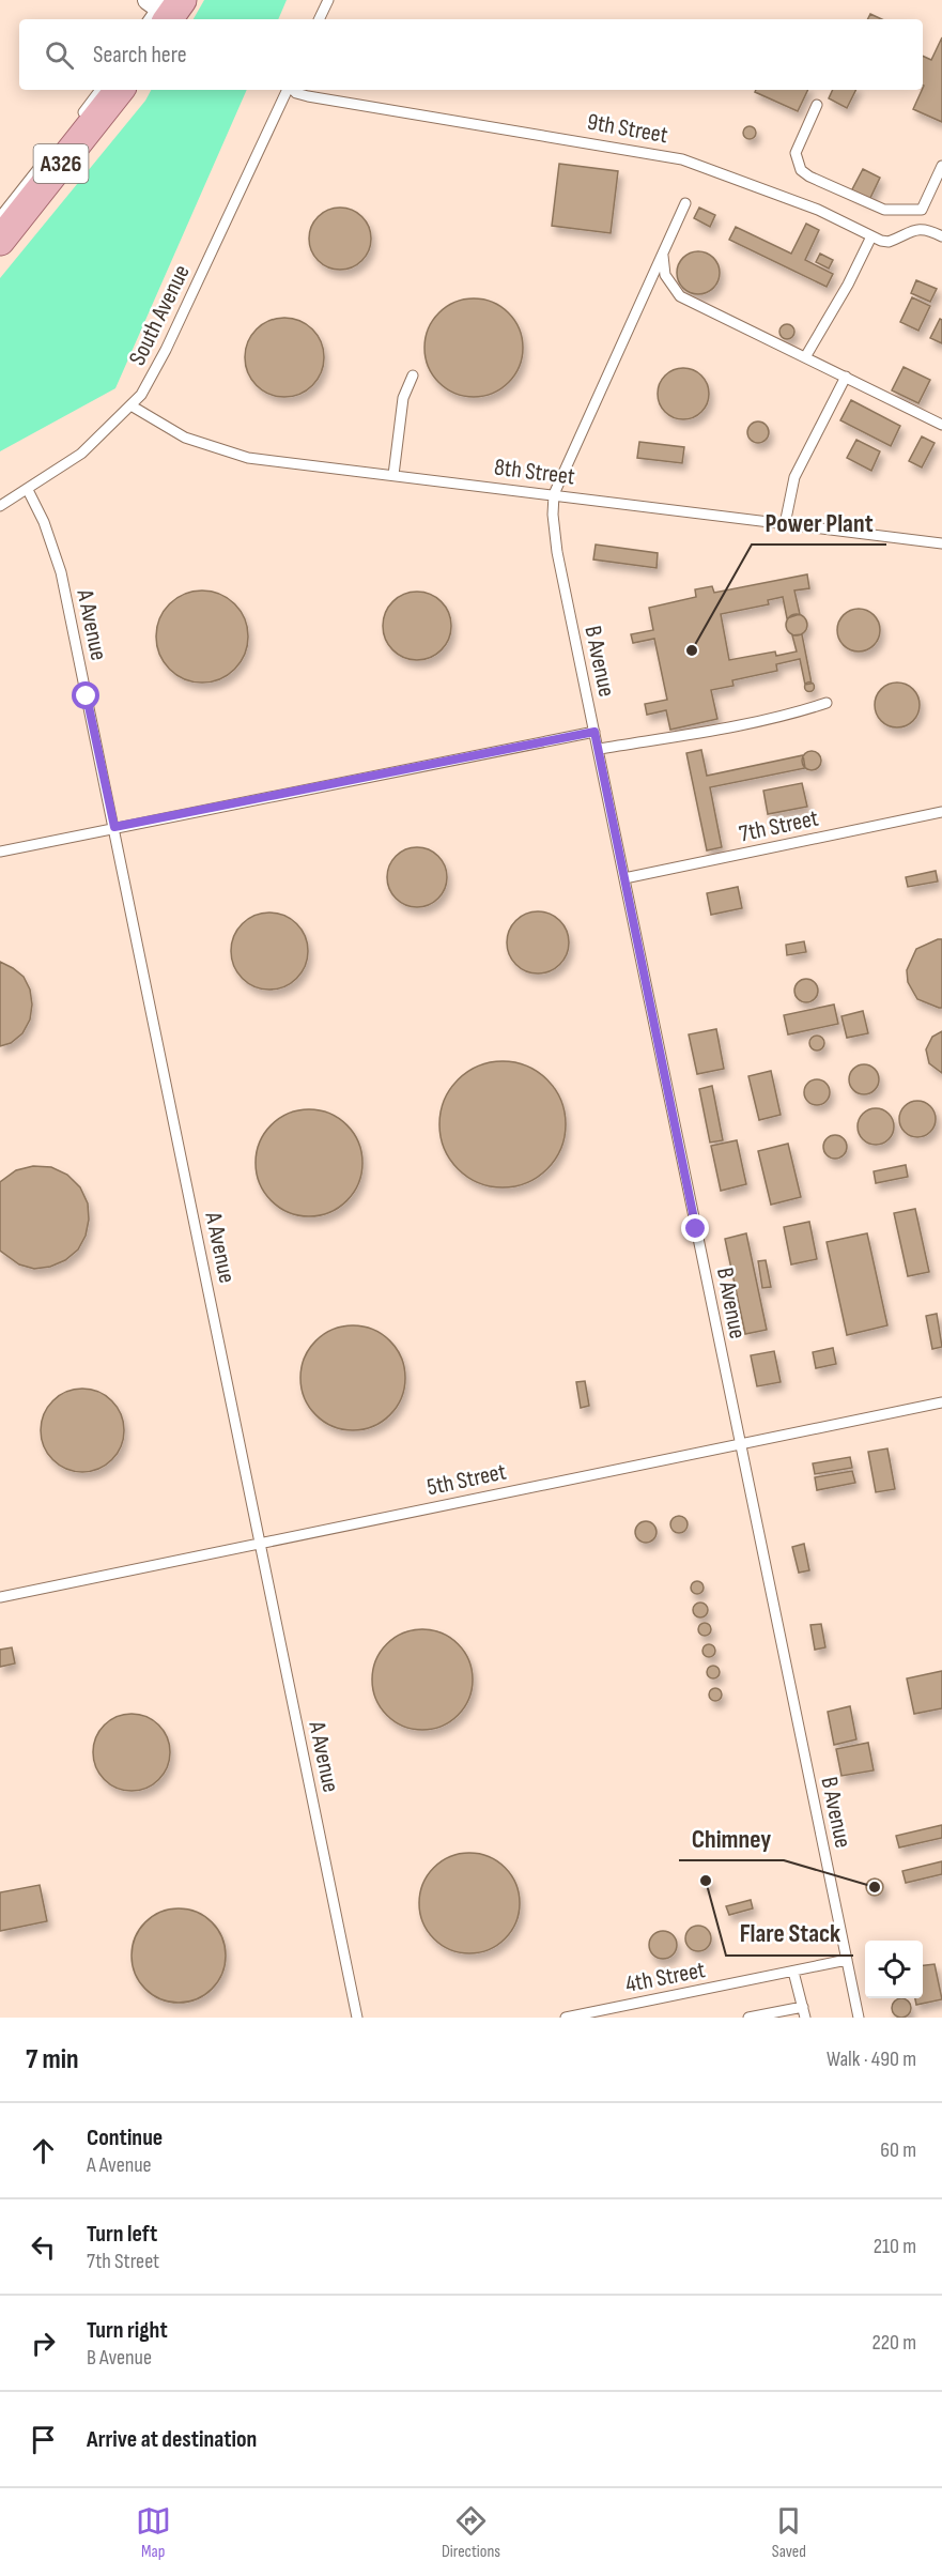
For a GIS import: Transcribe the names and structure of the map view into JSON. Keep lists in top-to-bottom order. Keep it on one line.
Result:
{"streets":{"main road":["A326"],"lane":["9th Street","South Avenue","8th Street","A Avenue","B Avenue","7th Street","5th Street","4th Street"]},"crossings":[["South Avenue","8th Street"],["South Avenue","A Avenue"],["8th Street","B Avenue"],["A Avenue","5th Street"],["B Avenue","7th Street"],["B Avenue","5th Street"],["B Avenue","4th Street"]],"places":["Power Plant","Flare Stack","Chimney"],"page":{"search":"Search here","heading":["7 min","Walk · 490 m"],"list":[["Continue","A Avenue","60 m"],["Turn left","7th Street","210 m"],["Turn right","B Avenue","220 m"],"Arrive at destination"],"nav":["Map","Directions","Saved"]}}
